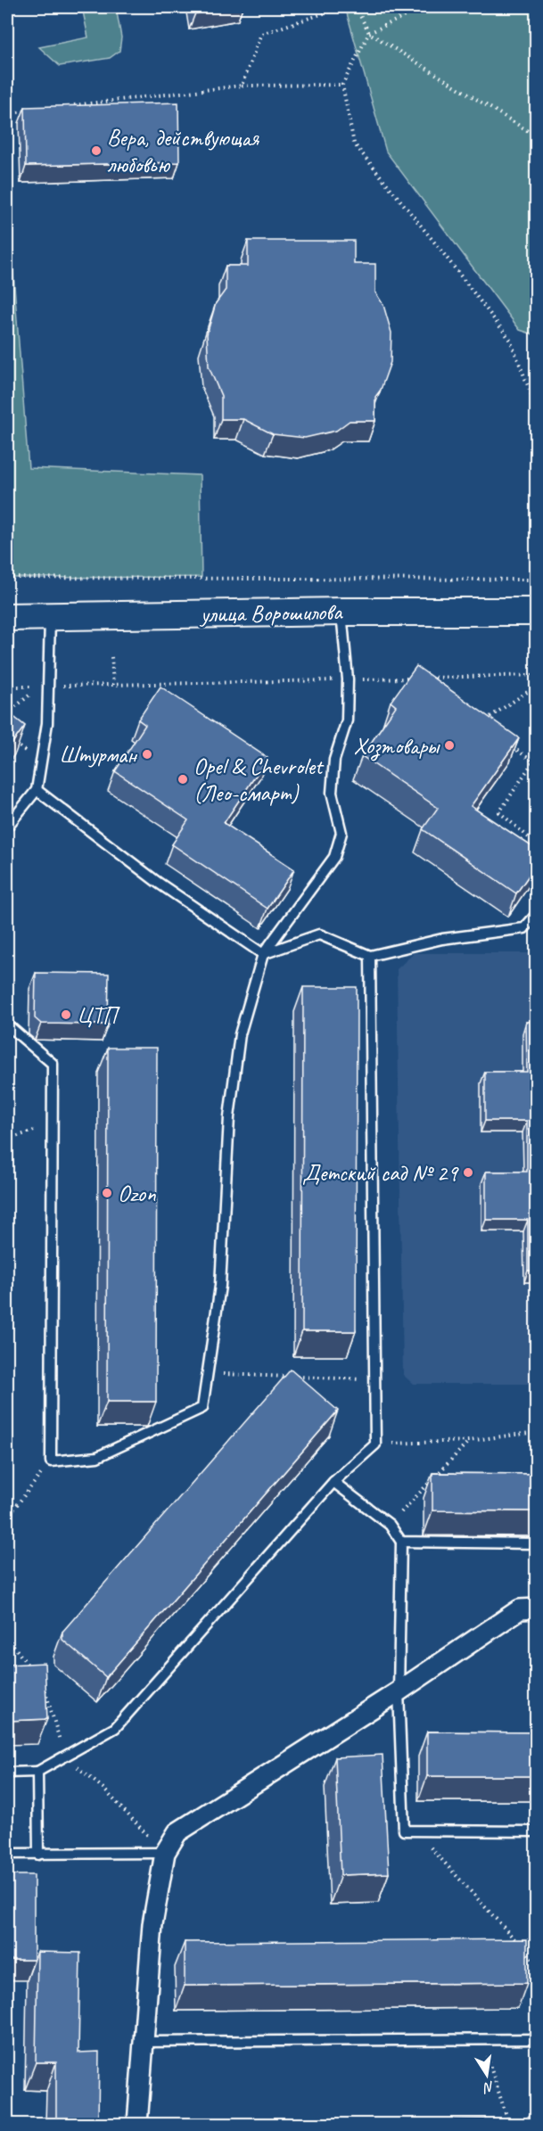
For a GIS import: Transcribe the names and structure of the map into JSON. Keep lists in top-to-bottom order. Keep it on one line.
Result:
{"streets":{"main road":["улица Ворошилова"]},"places":["Вера, действующая любовью","Хозтовары","Штурман","Opel & Chevrolet (Лео-смарт)","ЦТП","Детский сад № 29","Ozon"],"north":"bottom"}
